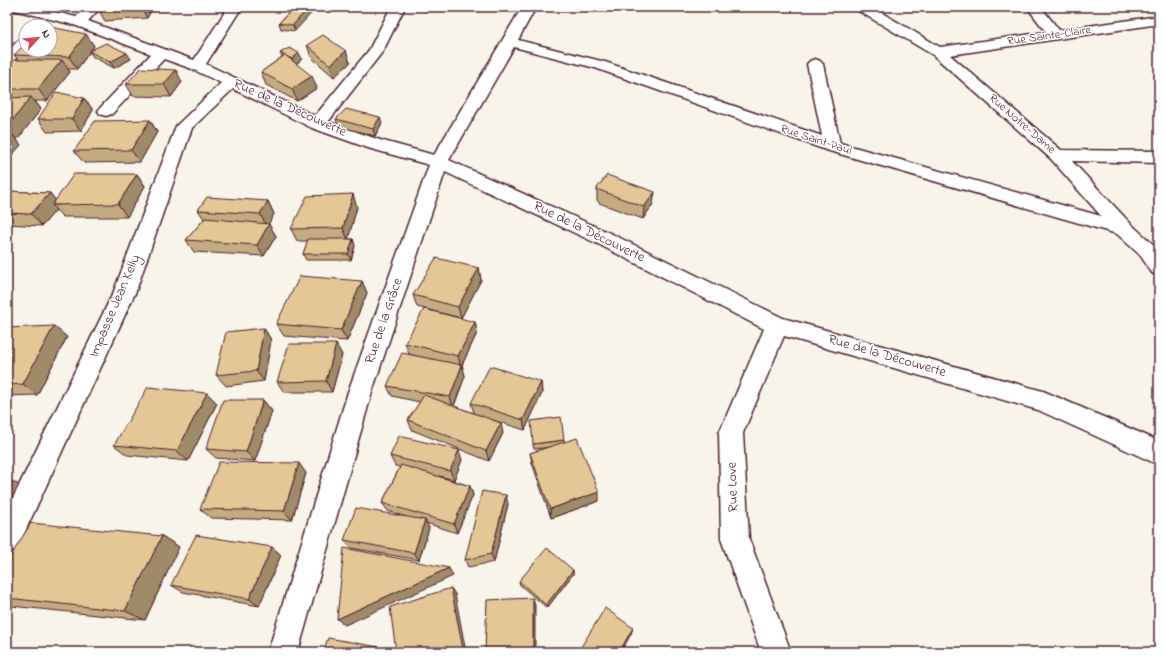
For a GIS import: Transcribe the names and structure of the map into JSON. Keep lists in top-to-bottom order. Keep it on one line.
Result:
{"streets":{"street":["Rue Sainte-Claire","Rue de la Découverte","Rue Notre-Dame","Rue Saint-Paul","Impasse Jean Kelly","Rue de la Grâce","Rue Love"]},"crossings":[["Rue Sainte-Claire","Rue Notre-Dame"],["Rue de la Découverte","Impasse Jean Kelly"],["Rue de la Découverte","Rue de la Grâce"],["Rue de la Découverte","Rue Love"],["Rue Notre-Dame","Rue Saint-Paul"],["Rue Saint-Paul","Rue de la Grâce"]],"north":"top right"}
